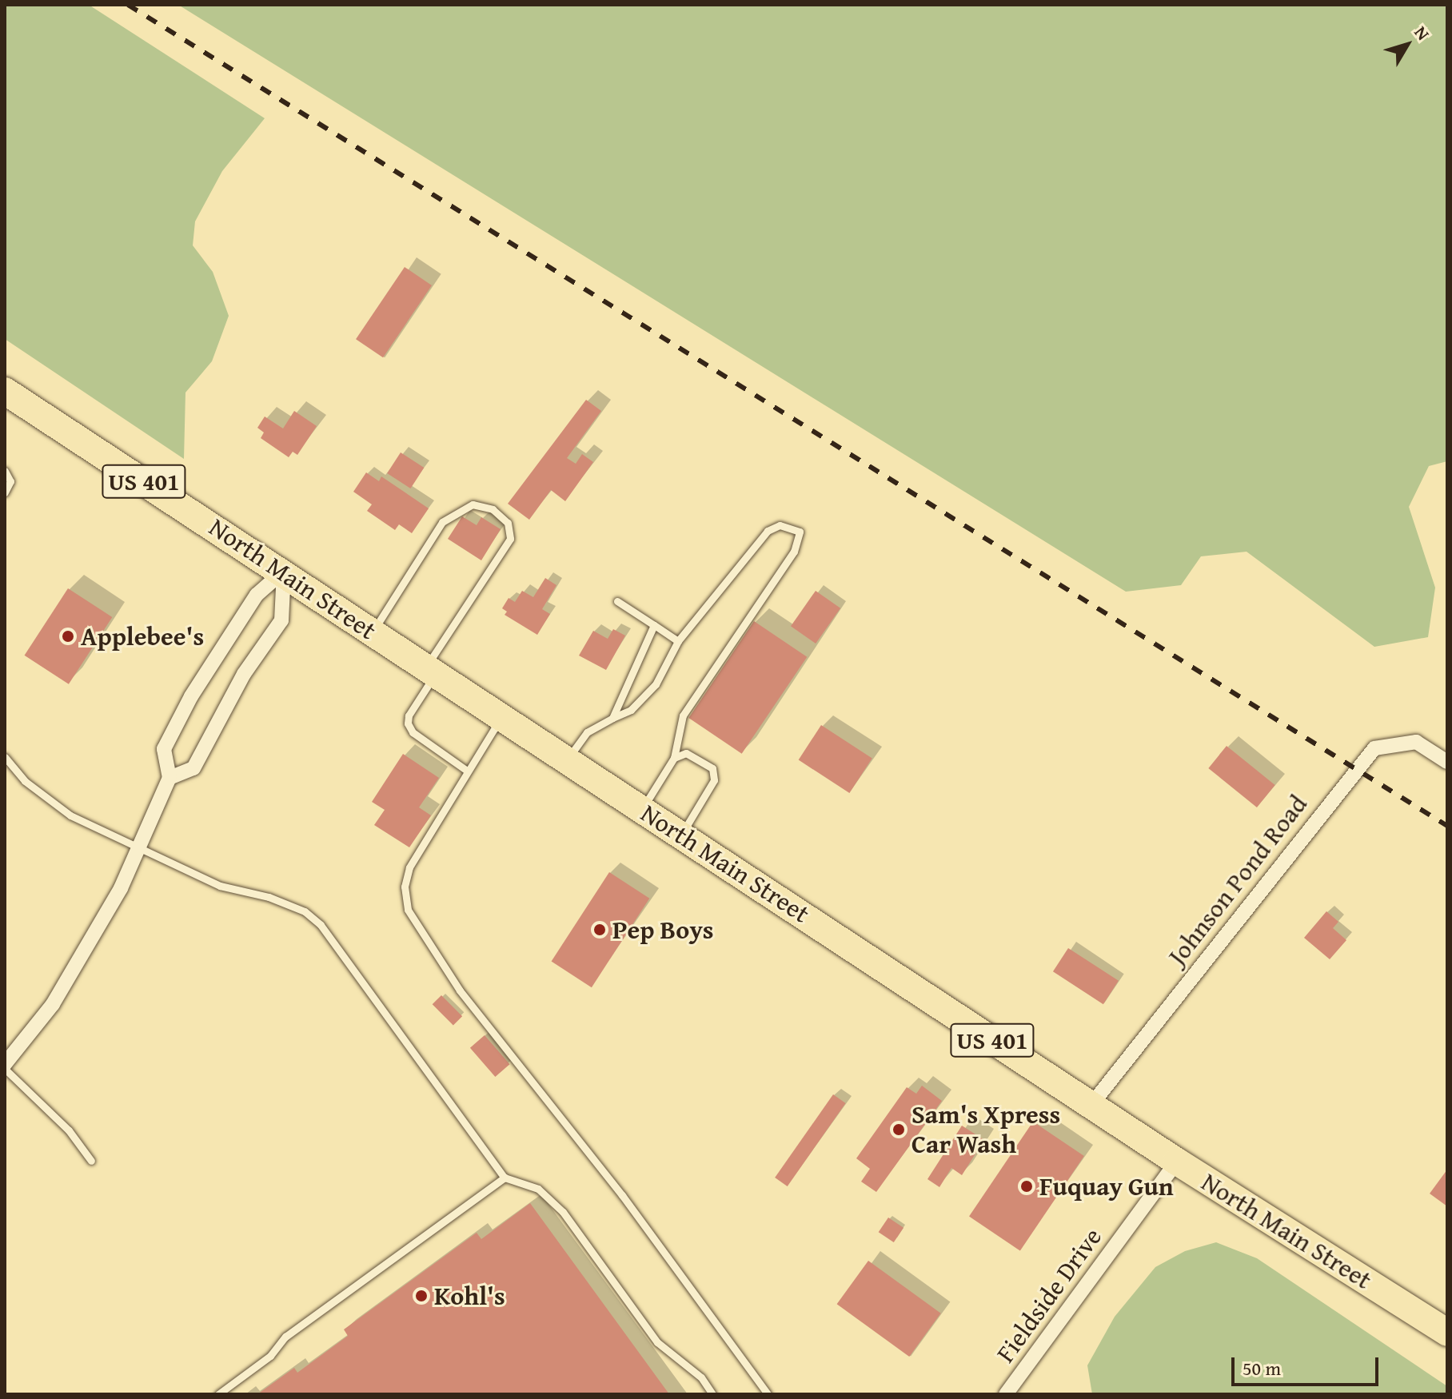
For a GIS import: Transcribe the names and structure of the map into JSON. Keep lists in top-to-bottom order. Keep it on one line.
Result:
{"streets":{"highway":["US 401","North Main Street"],"street":["Johnson Pond Road","Fieldside Drive"]},"crossings":[["North Main Street","Johnson Pond Road"],["North Main Street","Fieldside Drive"]],"places":["Applebee's","Pep Boys","Sam's Xpress Car Wash","Fuquay Gun","Kohl's"],"scale_bar":"50 m","north":"top right"}
